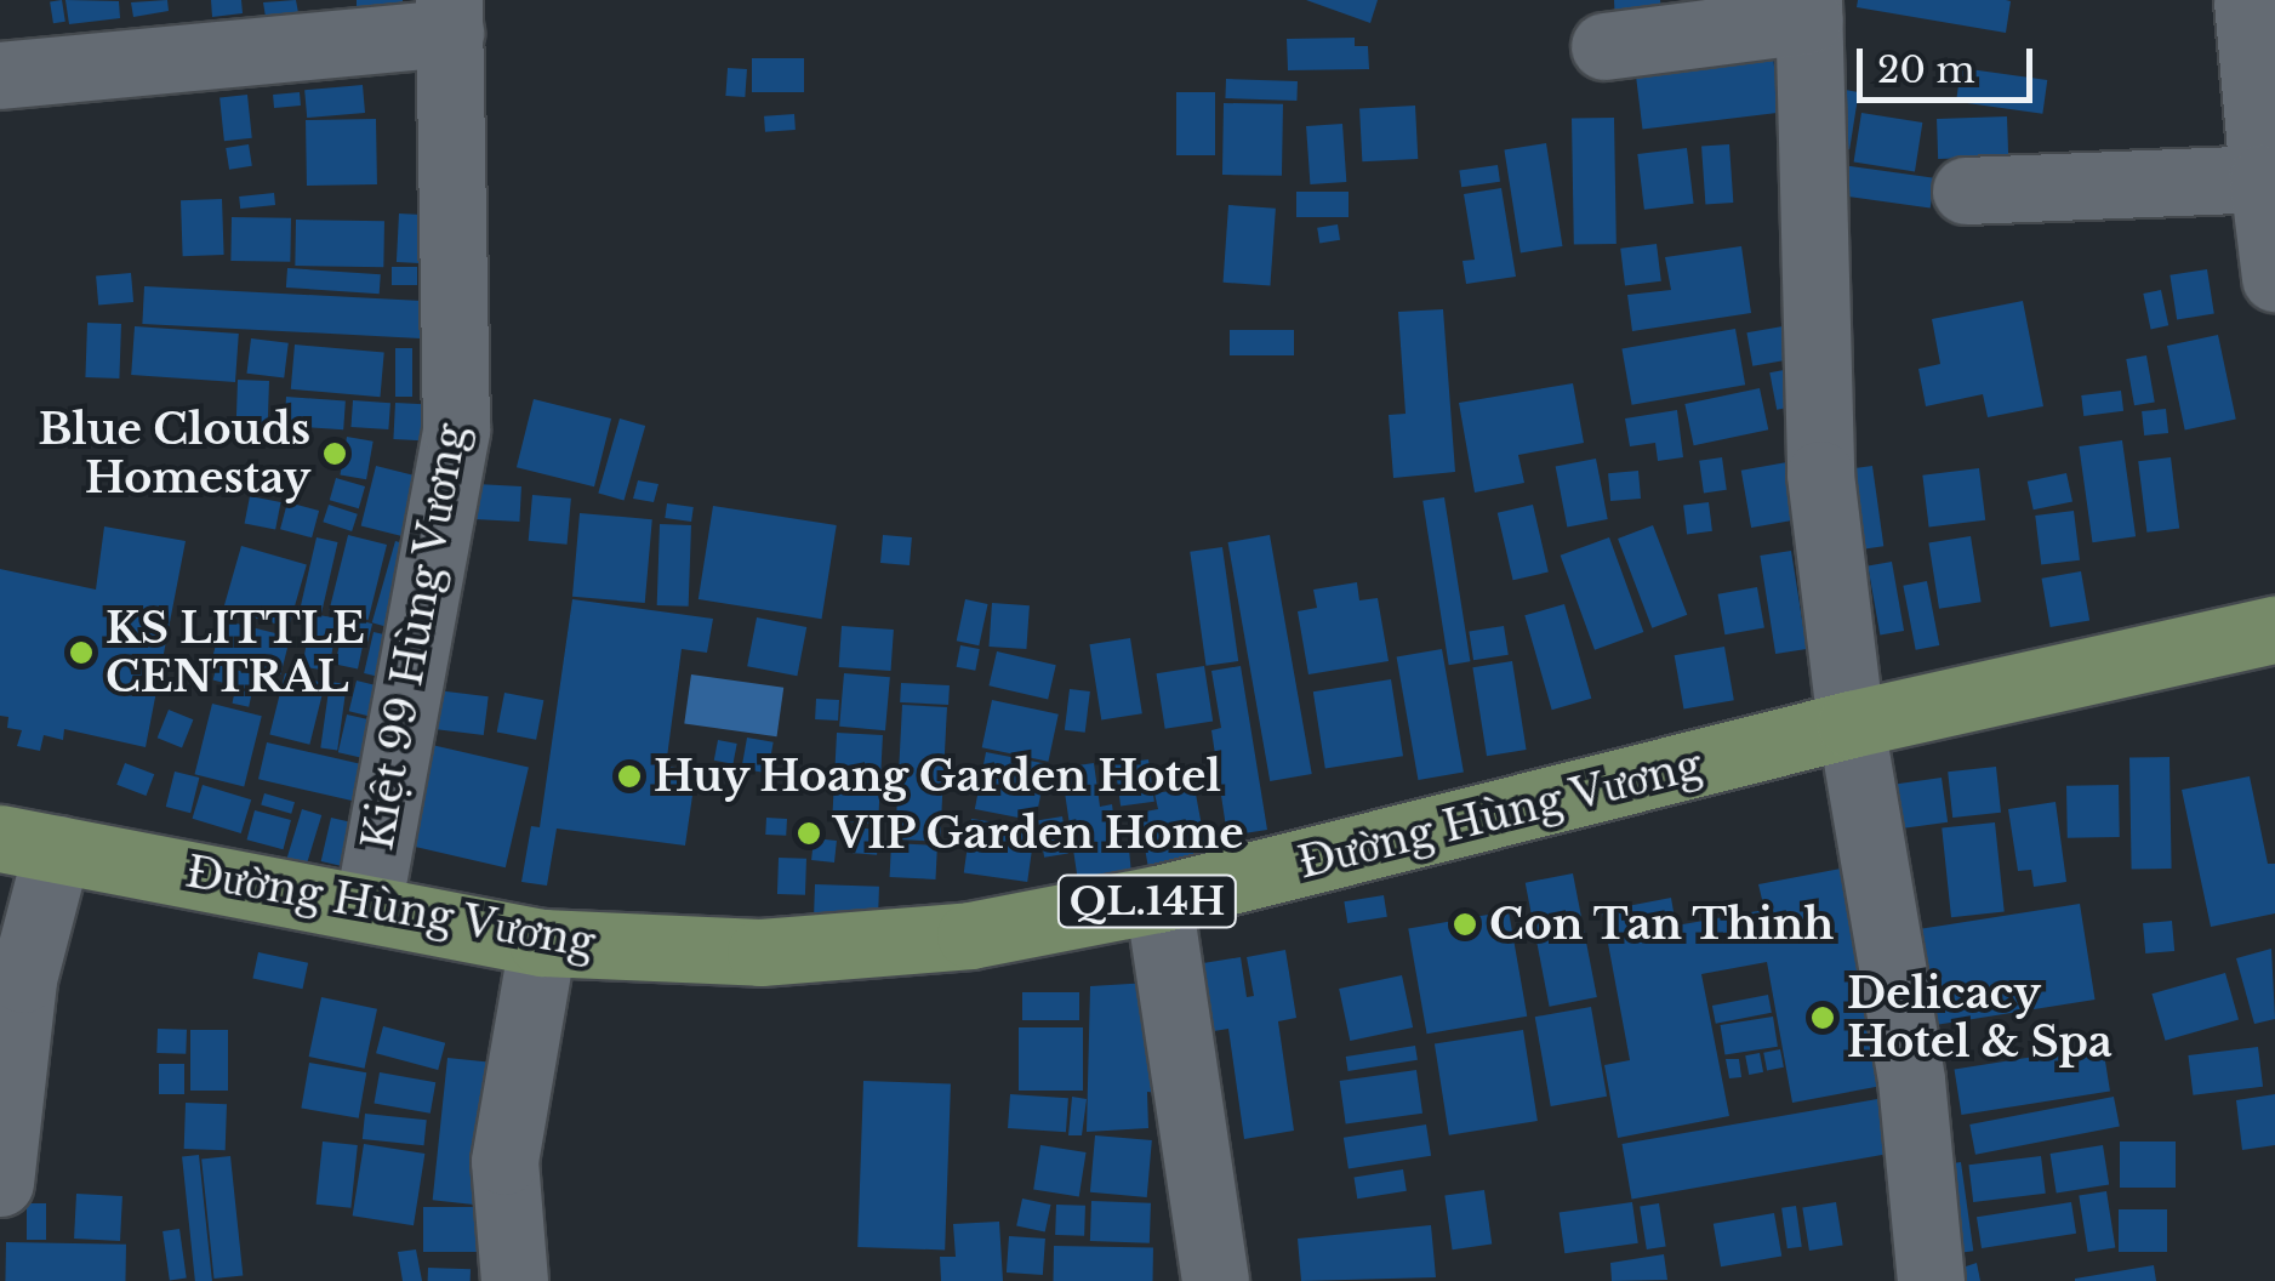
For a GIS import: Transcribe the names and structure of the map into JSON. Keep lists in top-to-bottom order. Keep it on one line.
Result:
{"streets":{"main road":["Đường Hùng Vương","QL.14H"],"street":["Kiệt 99 Hùng Vương"]},"crossings":[["Kiệt 99 Hùng Vương","Đường Hùng Vương"]],"places":["Blue Clouds Homestay","KS LITTLE CENTRAL","Huy Hoang Garden Hotel","VIP Garden Home","Con Tan Thinh","Delicacy Hotel & Spa"],"scale_bar":"20 m"}
